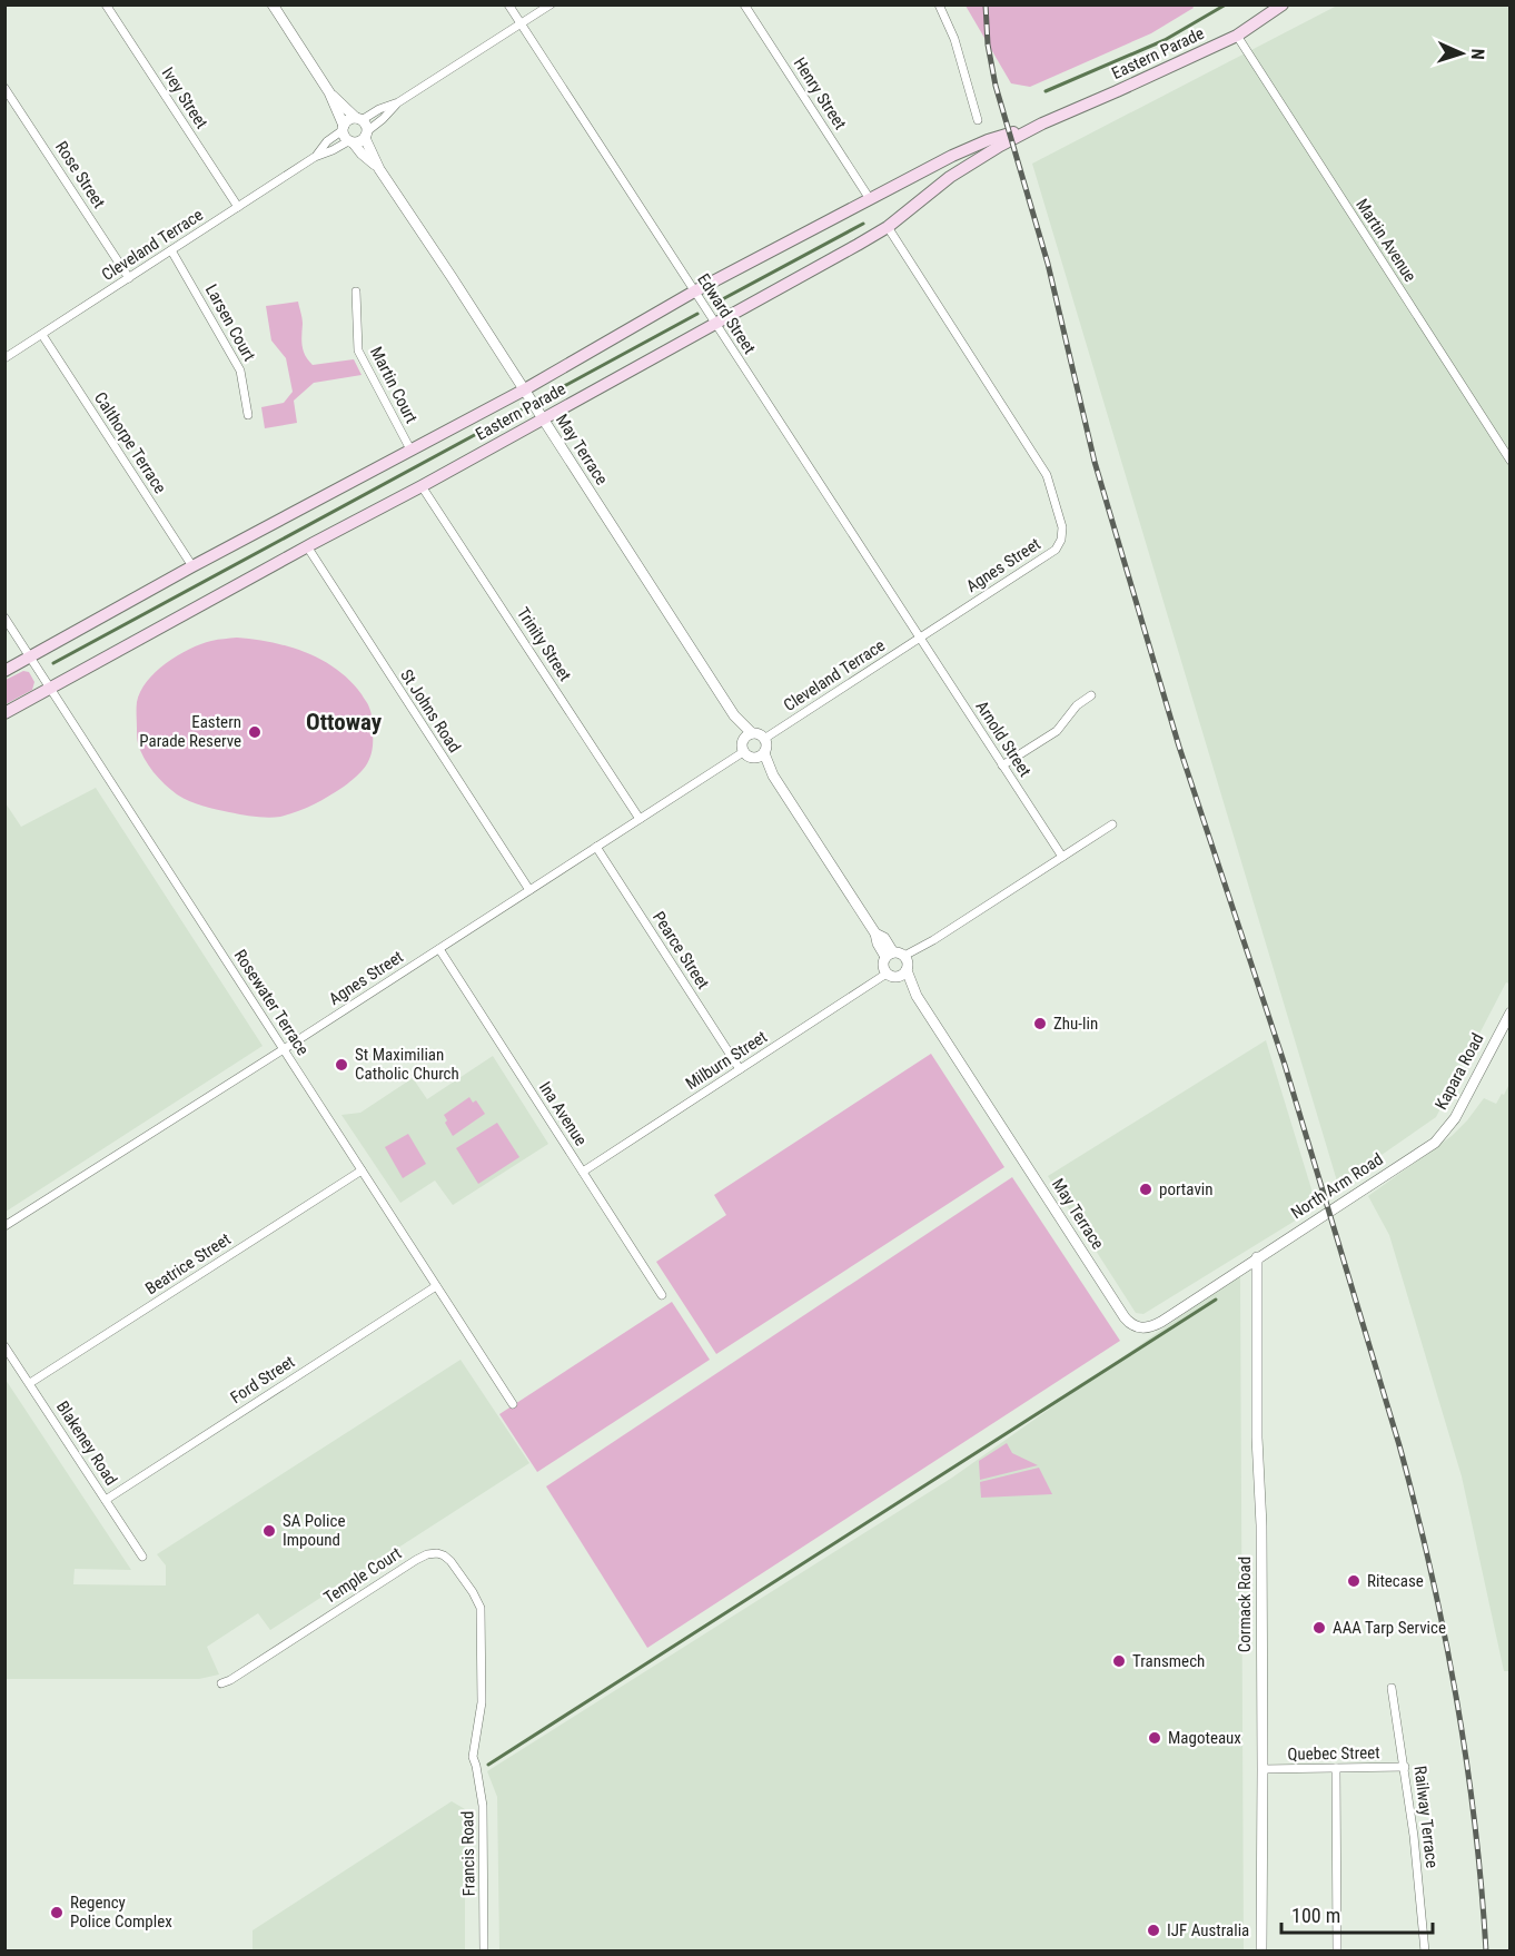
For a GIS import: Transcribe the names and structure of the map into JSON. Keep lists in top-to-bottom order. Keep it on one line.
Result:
{"streets":{"main road":["Eastern Parade"],"street":["Henry Street","Ivey Street","Rose Street","Martin Avenue","Cleveland Terrace","Edward Street","Larsen Court","Martin Court","Calthorpe Terrace","May Terrace","Agnes Street","Trinity Street","St Johns Road","Arnold Street","Pearce Street","Rosewater Terrace","Milburn Street","Kapara Road","Ina Avenue","North Arm Road","Beatrice Street","Ford Street","Blakeney Road","Temple Court","Cormack Road","Quebec Street","Railway Terrace","Francis Road"]},"crossings":[["Eastern Parade","Henry Street"],["Eastern Parade","Martin Avenue"],["Eastern Parade","Edward Street"],["Eastern Parade","Martin Court"],["Eastern Parade","Calthorpe Terrace"],["Eastern Parade","May Terrace"],["Eastern Parade","Agnes Street"],["Eastern Parade","Trinity Street"],["Eastern Parade","St Johns Road"],["Eastern Parade","Rosewater Terrace"],["Ivey Street","Cleveland Terrace"],["Rose Street","Cleveland Terrace"],["Cleveland Terrace","Edward Street"],["Cleveland Terrace","Larsen Court"],["Cleveland Terrace","Calthorpe Terrace"],["Cleveland Terrace","May Terrace"],["Cleveland Terrace","Agnes Street"],["Cleveland Terrace","Arnold Street"],["Edward Street","Agnes Street"],["Edward Street","Arnold Street"],["May Terrace","Agnes Street"],["May Terrace","Milburn Street"],["May Terrace","North Arm Road"],["May Terrace","Cormack Road"],["Agnes Street","Trinity Street"],["Agnes Street","St Johns Road"],["Agnes Street","Arnold Street"],["Agnes Street","Pearce Street"],["Agnes Street","Rosewater Terrace"],["Agnes Street","Ina Avenue"],["Pearce Street","Milburn Street"],["Rosewater Terrace","Beatrice Street"],["Rosewater Terrace","Ford Street"],["Milburn Street","Ina Avenue"],["Kapara Road","North Arm Road"],["North Arm Road","Cormack Road"],["Beatrice Street","Blakeney Road"],["Ford Street","Blakeney Road"],["Temple Court","Francis Road"],["Cormack Road","Quebec Street"],["Quebec Street","Railway Terrace"]],"districts":["Ottoway"],"places":["Eastern Parade Reserve","Zhu-lin","St Maximilian Catholic Church","portavin","SA Police Impound","Ritecase","AAA Tarp Service","Transmech","Magoteaux","Regency Police Complex","IJF Australia"],"scale_bar":"100 m","north":"right"}
